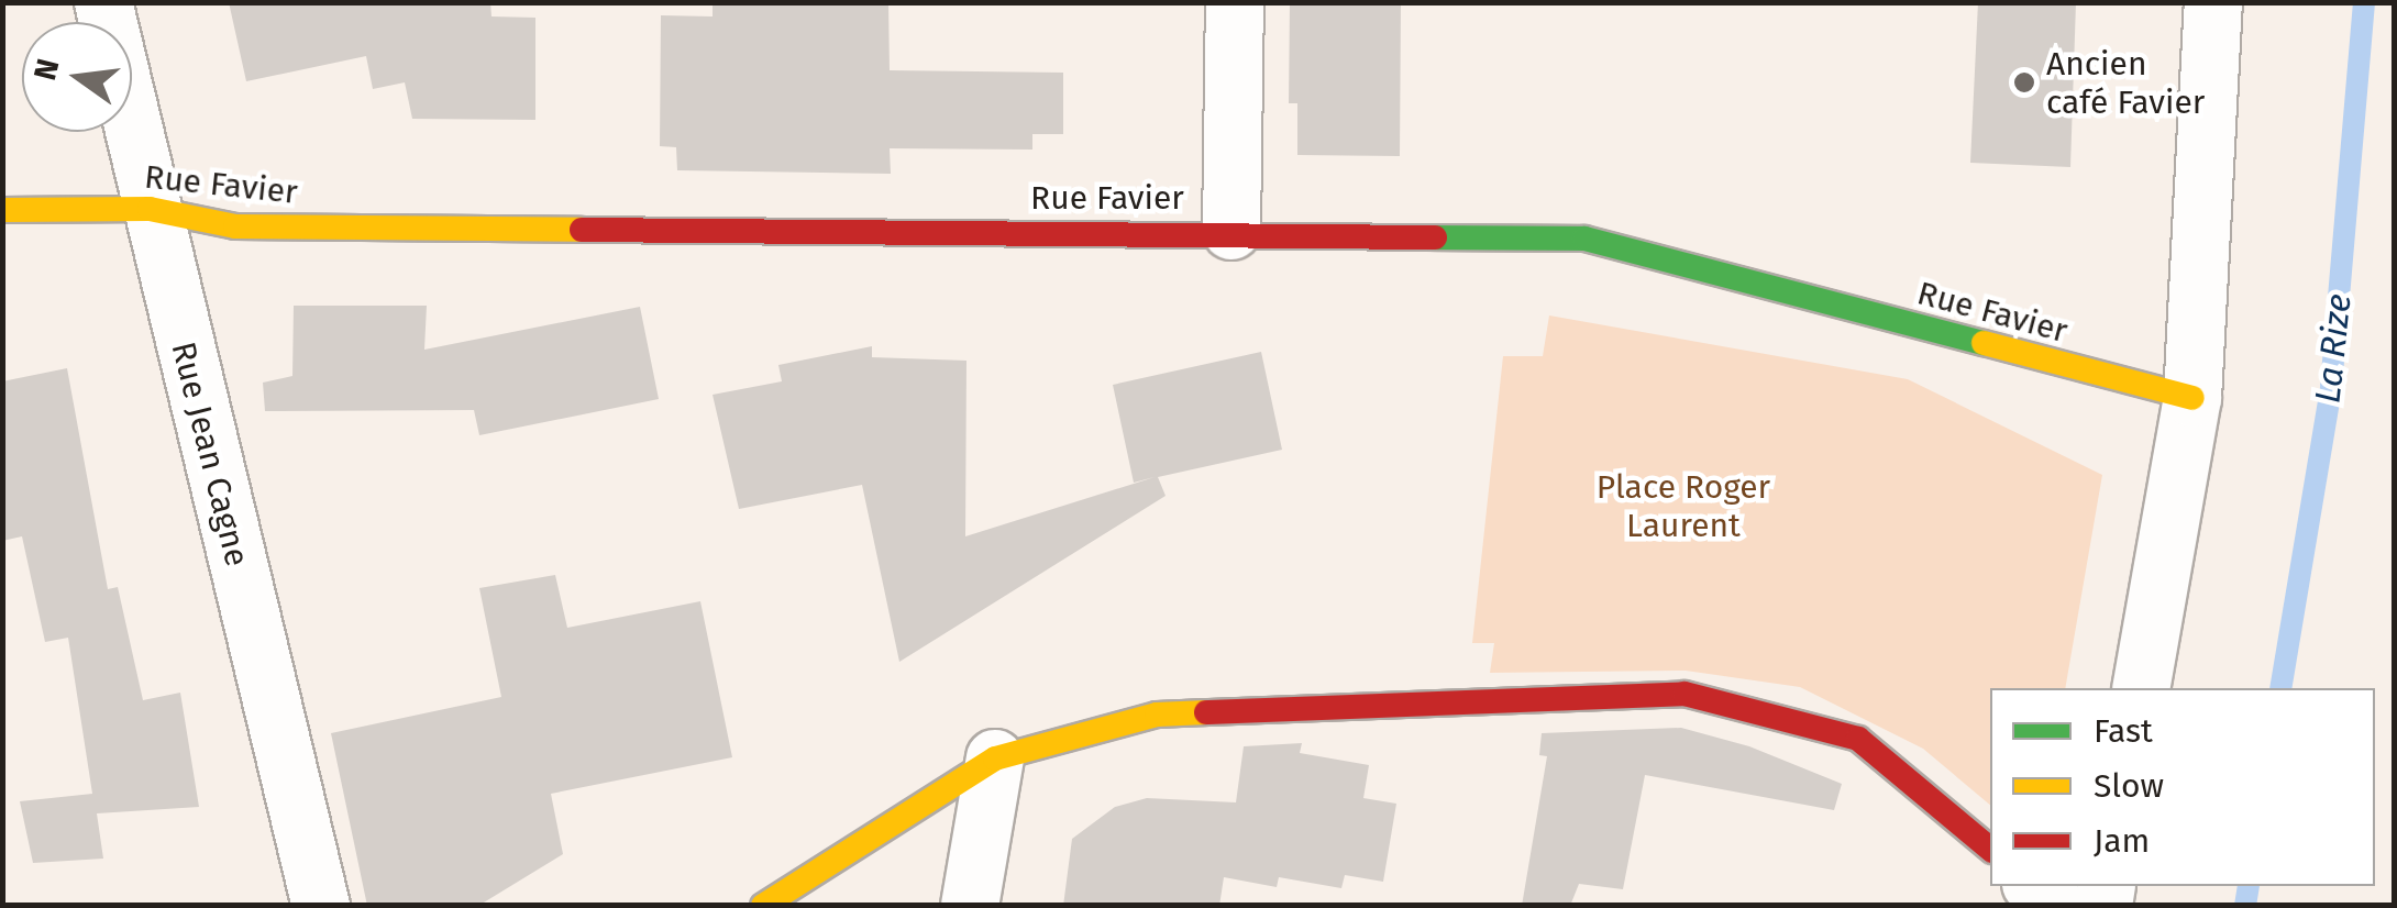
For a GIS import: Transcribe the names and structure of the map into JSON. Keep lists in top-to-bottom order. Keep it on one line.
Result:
{"streets":{"street":["Rue Favier","Rue Jean Cagne"]},"crossings":[["Rue Favier","Rue Jean Cagne"]],"water":["La Rize"],"parks":["Place Roger Laurent"],"places":["Ancien café Favier"],"legend":["Fast","Slow","Jam"],"north":"left"}
